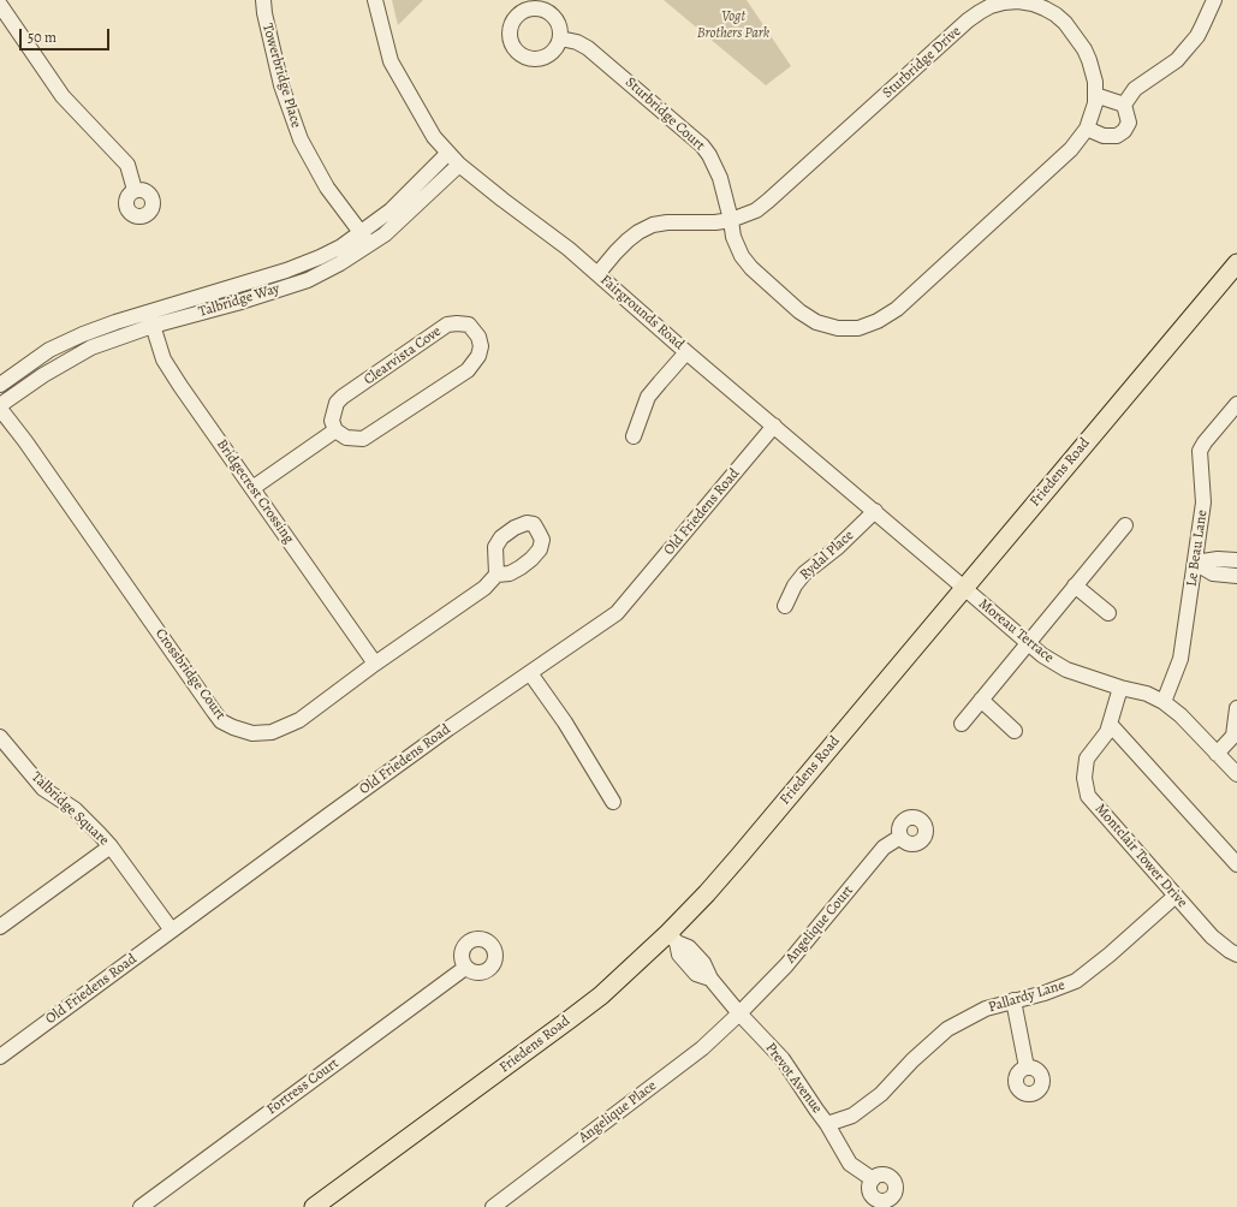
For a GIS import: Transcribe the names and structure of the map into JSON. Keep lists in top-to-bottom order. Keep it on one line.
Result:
{"streets":{"main road":["Friedens Road"],"street":["Sturbridge Drive","Towerbridge Place","Sturbridge Court","Talbridge Way","Fairgrounds Road","Clearvista Cove","Bridgecrest Crossing","Old Friedens Road","Le Beau Lane","Rydal Place","Moreau Terrace","Crossbridge Court","Talbridge Square","Montclair Tower Drive","Angelique Court","Pallardy Lane","Prevot Avenue","Fortress Court","Angelique Place"]},"crossings":[["Sturbridge Drive","Sturbridge Court"],["Sturbridge Drive","Fairgrounds Road"],["Towerbridge Place","Talbridge Way"],["Talbridge Way","Fairgrounds Road"],["Talbridge Way","Bridgecrest Crossing"],["Fairgrounds Road","Friedens Road"],["Fairgrounds Road","Old Friedens Road"],["Fairgrounds Road","Rydal Place"],["Fairgrounds Road","Moreau Terrace"],["Friedens Road","Moreau Terrace"],["Friedens Road","Prevot Avenue"],["Bridgecrest Crossing","Crossbridge Court"],["Old Friedens Road","Talbridge Square"],["Le Beau Lane","Moreau Terrace"],["Moreau Terrace","Montclair Tower Drive"],["Montclair Tower Drive","Pallardy Lane"],["Angelique Court","Prevot Avenue"],["Angelique Court","Angelique Place"],["Pallardy Lane","Prevot Avenue"],["Prevot Avenue","Angelique Place"]],"parks":["Vogt Brothers Park"],"scale_bar":"50 m"}
